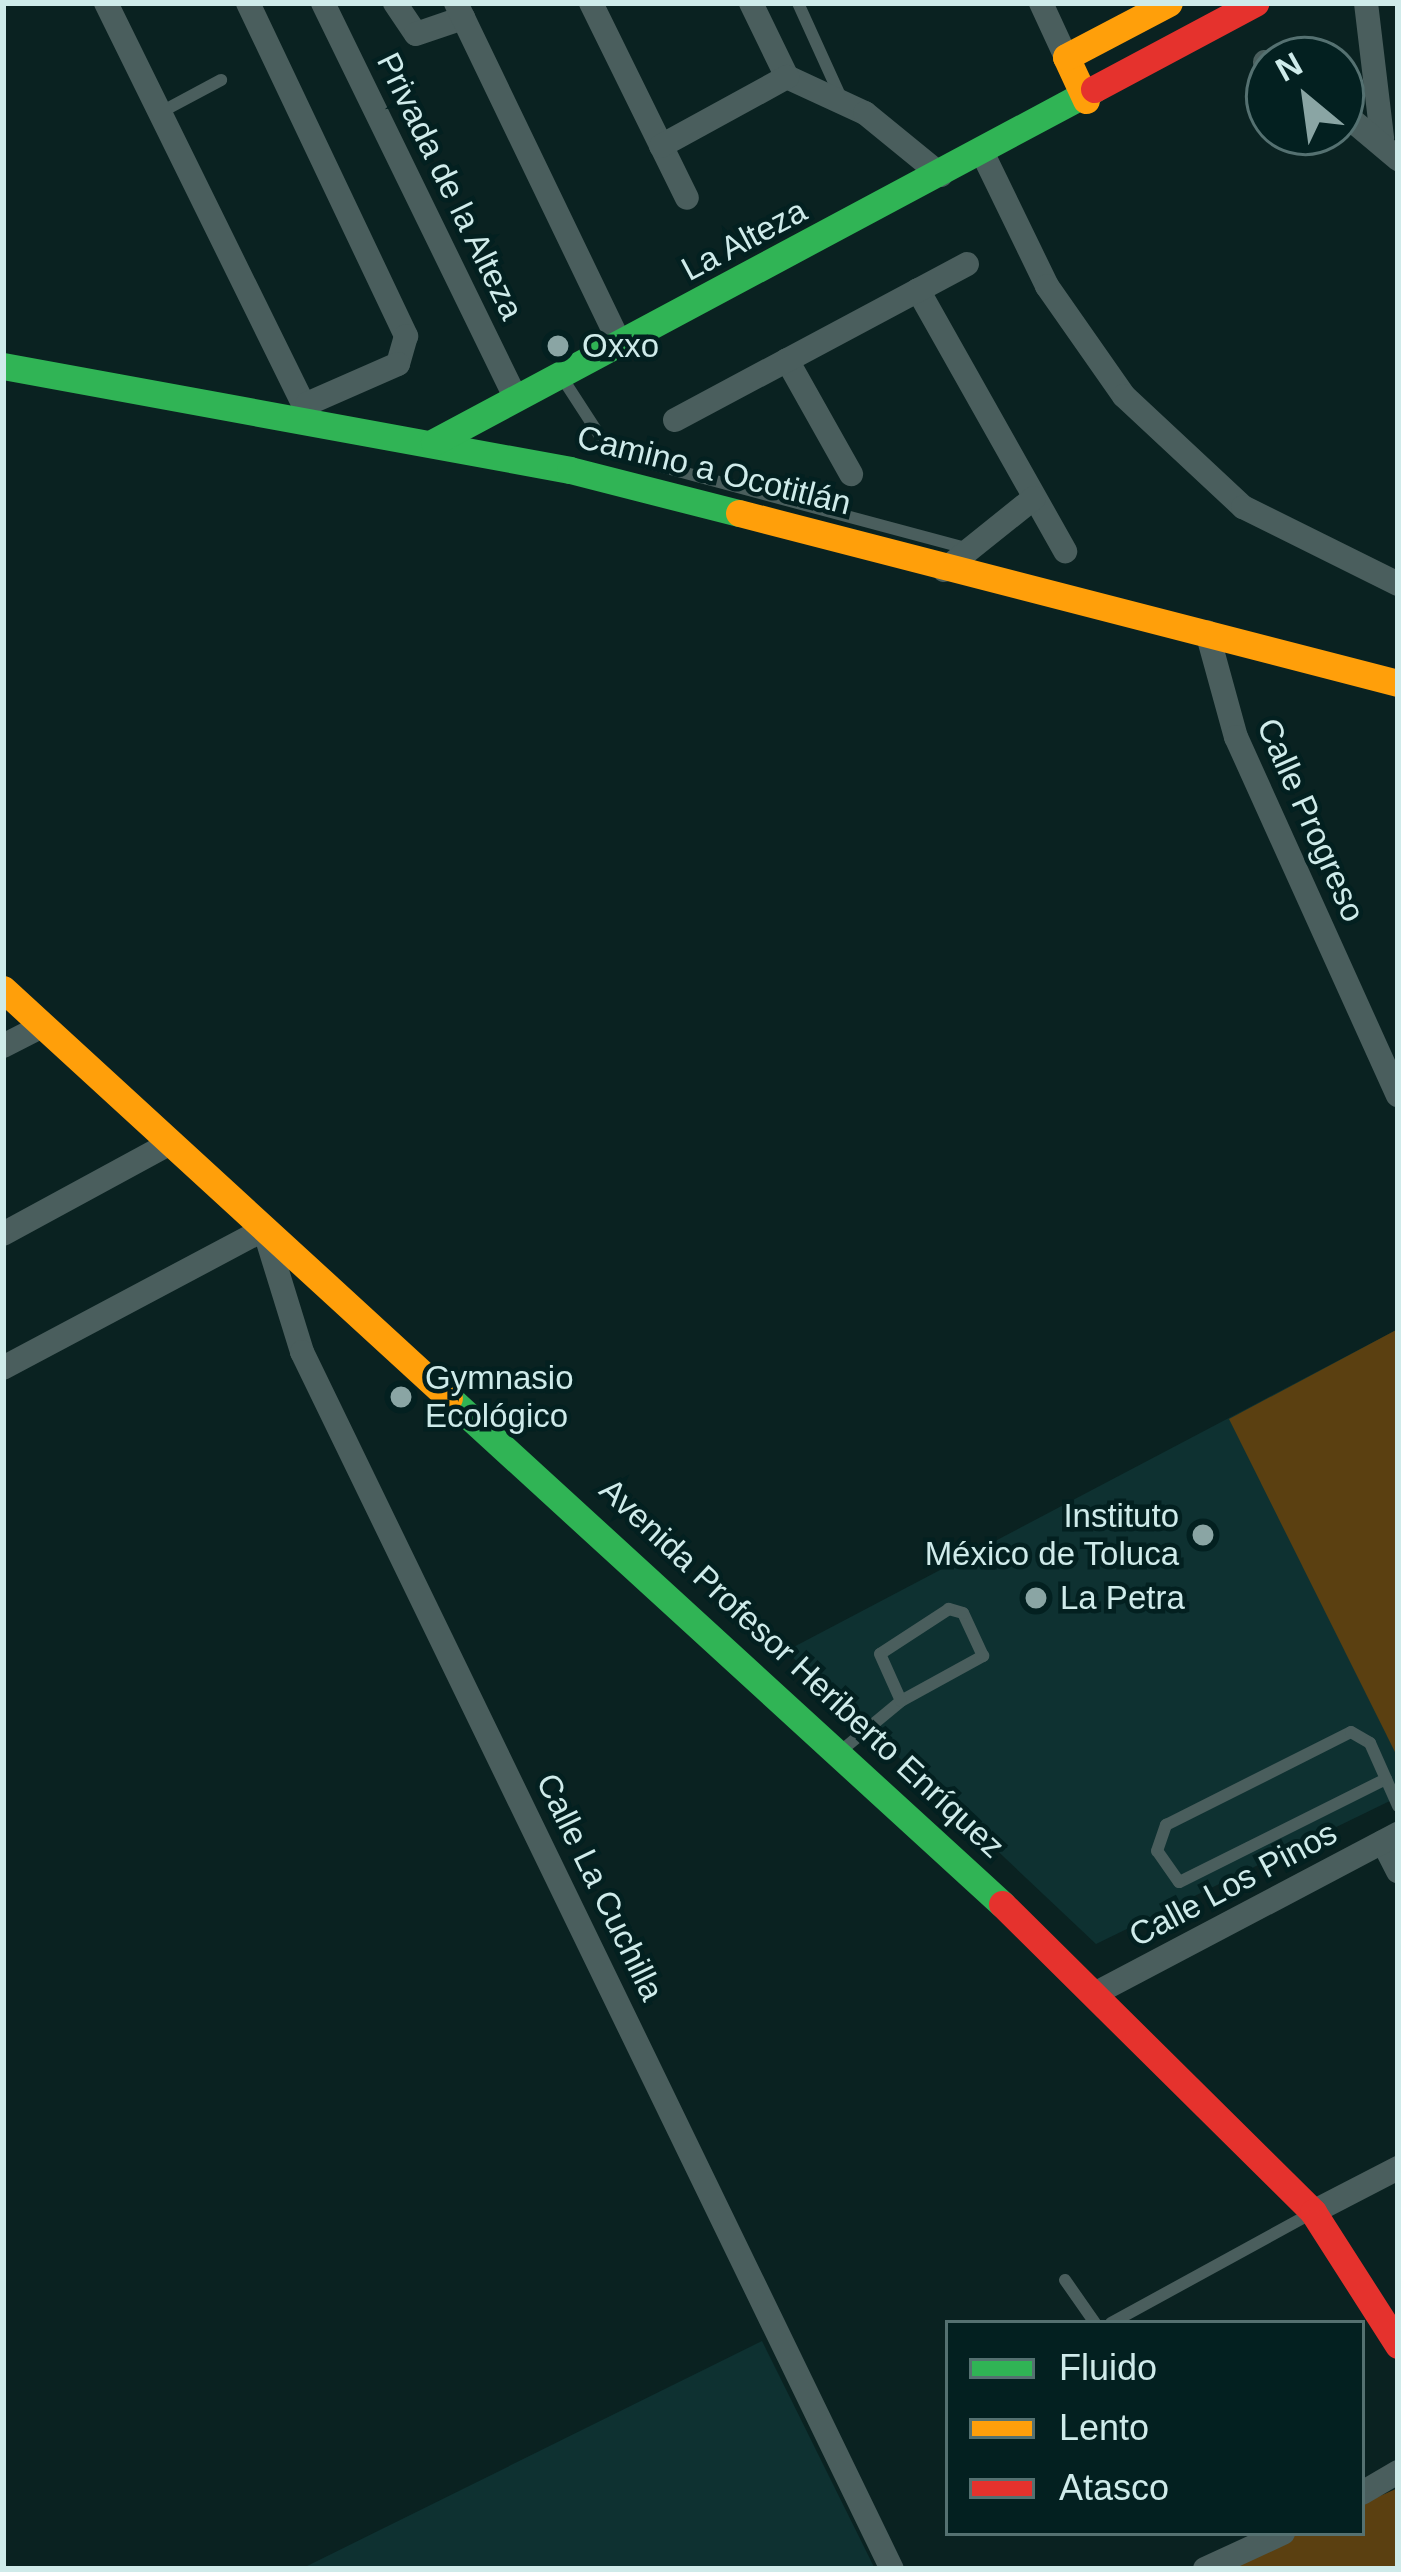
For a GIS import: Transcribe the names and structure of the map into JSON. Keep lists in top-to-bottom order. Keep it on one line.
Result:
{"streets":{"main road":["La Alteza","Camino a Ocotitlán","Avenida Profesor Heriberto Enríquez"],"street":["Privada de la Alteza","Calle Progreso","Calle Los Pinos","Calle La Cuchilla"]},"crossings":[["Privada de la Alteza","La Alteza"],["La Alteza","Camino a Ocotitlán"],["Camino a Ocotitlán","Calle Progreso"],["Avenida Profesor Heriberto Enríquez","Calle Los Pinos"],["Avenida Profesor Heriberto Enríquez","Calle La Cuchilla"]],"places":["Oxxo","Gymnasio Ecológico","Instituto México de Toluca","La Petra"],"legend":["Fluido","Lento","Atasco"],"north":"top left"}
